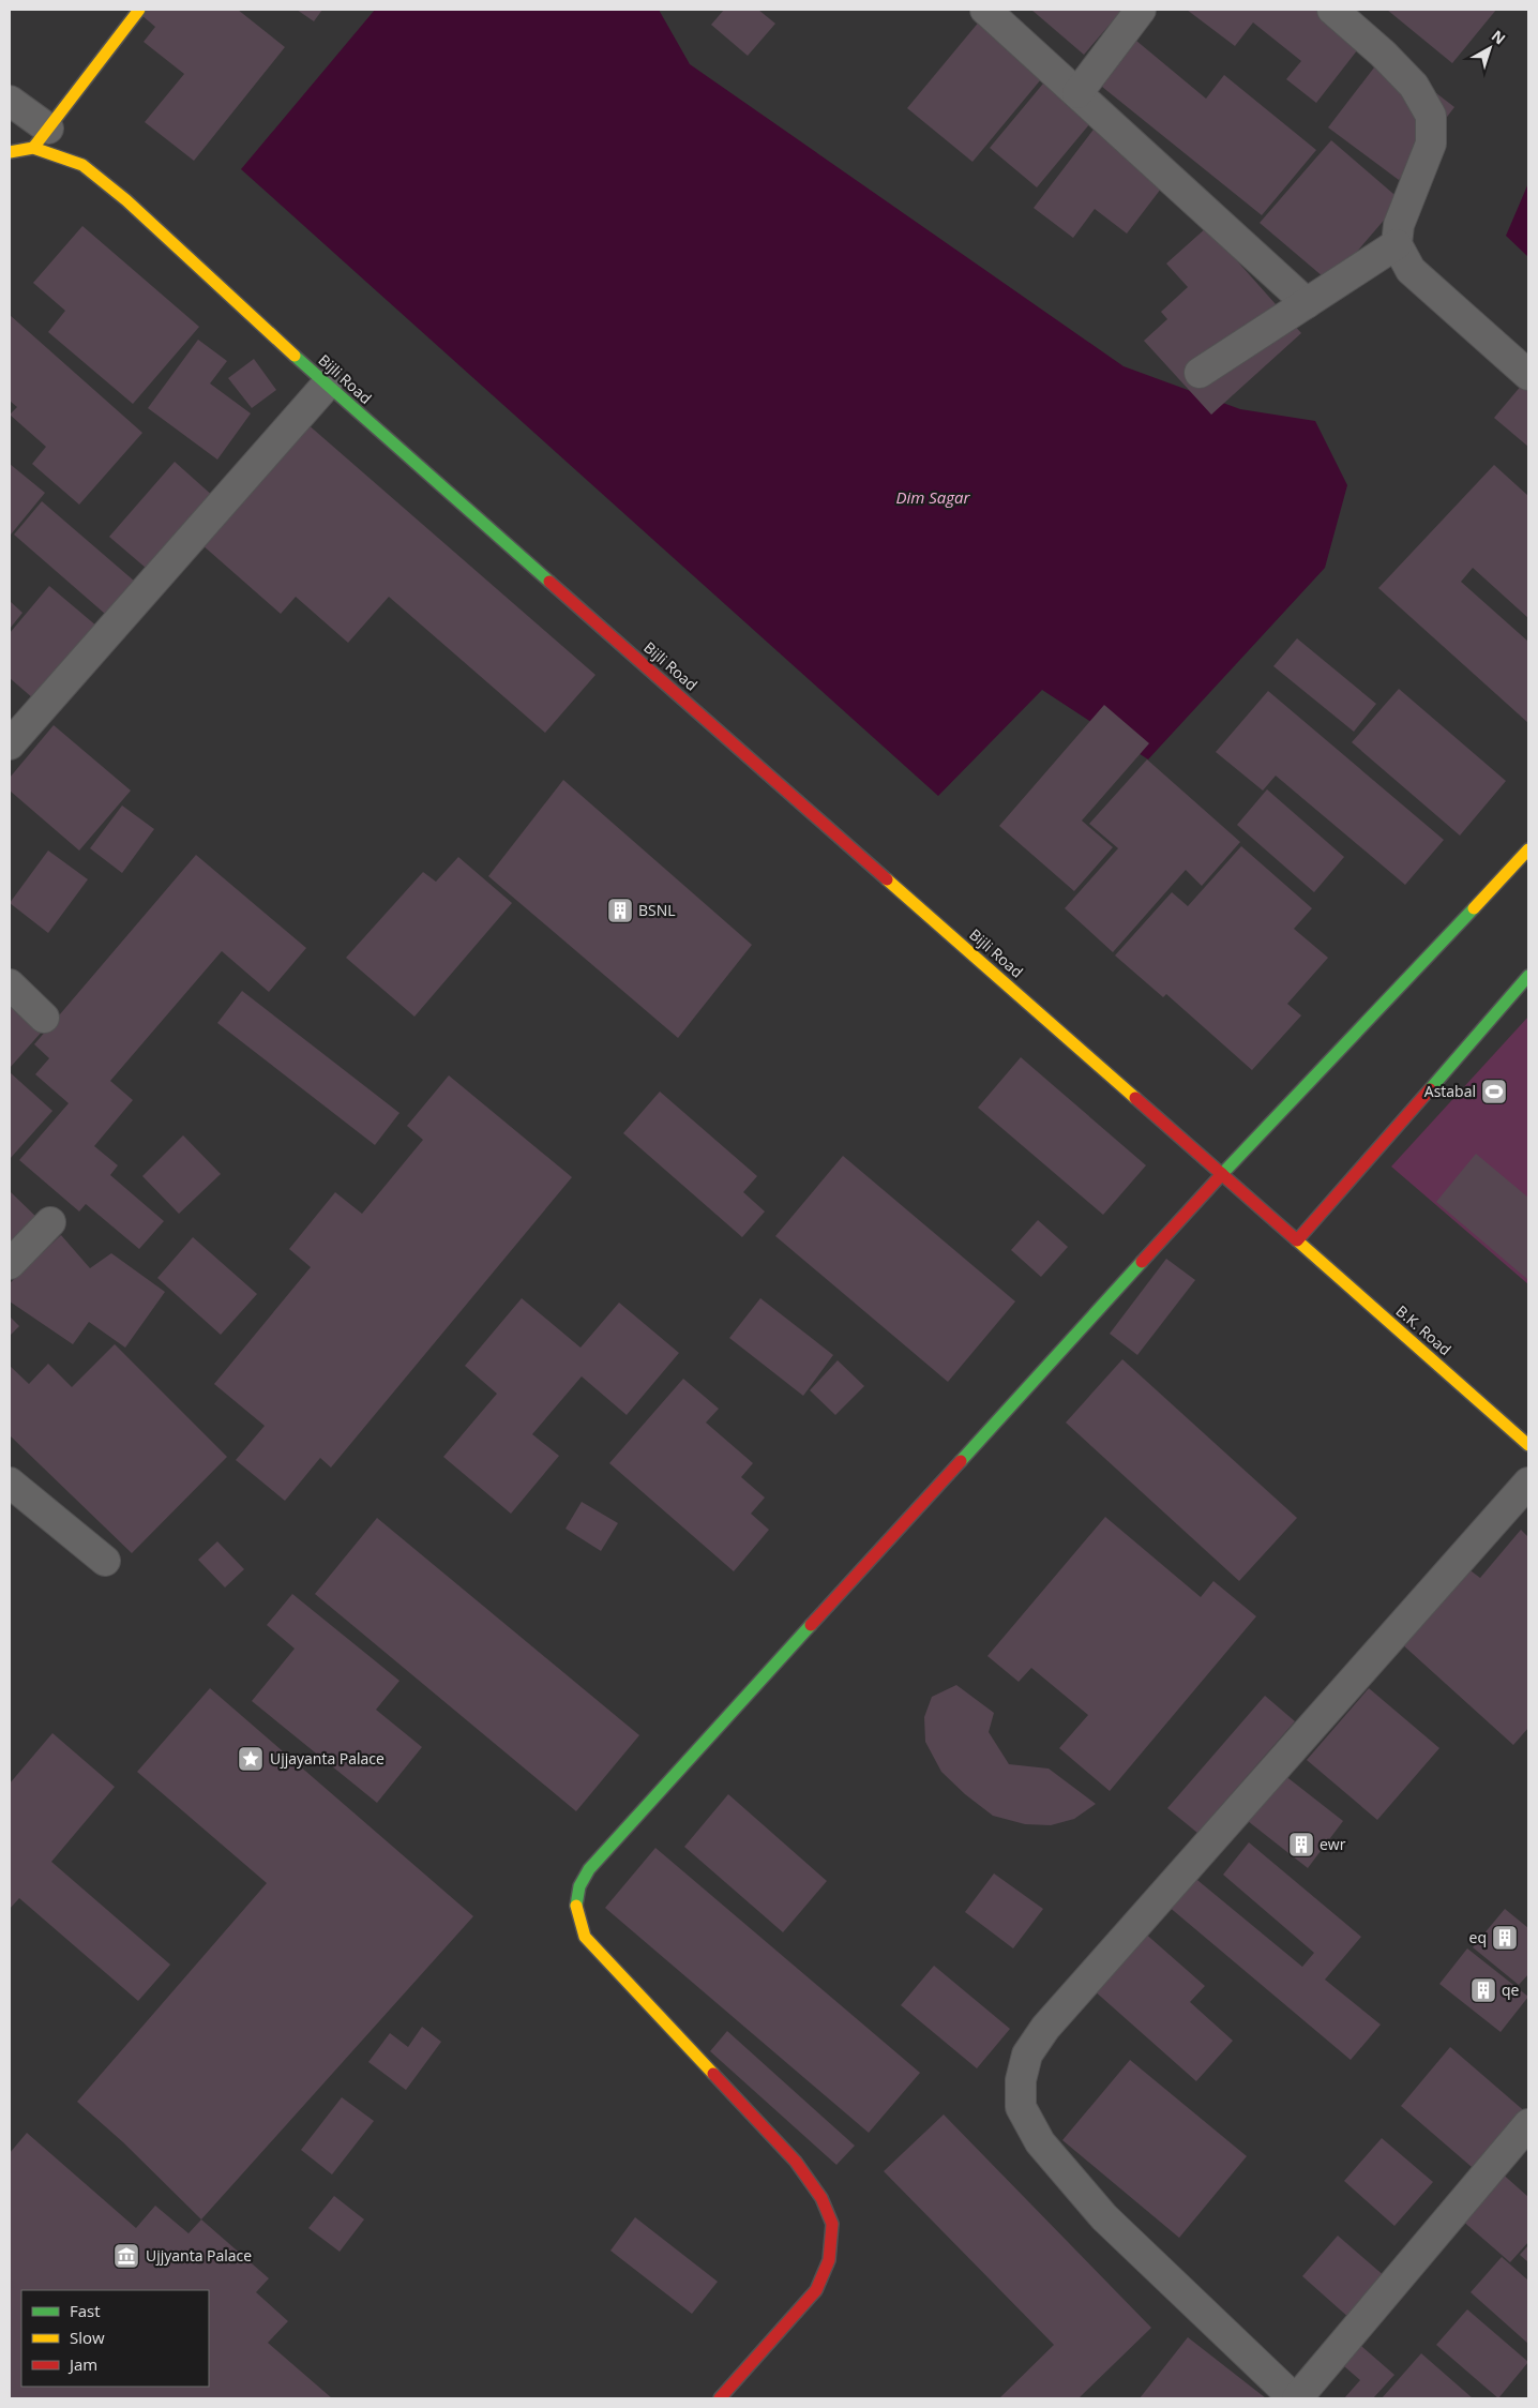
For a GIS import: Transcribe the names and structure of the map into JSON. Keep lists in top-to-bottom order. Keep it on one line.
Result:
{"streets":{"main road":["Bijli Road","B.K. Road"]},"crossings":[["Bijli Road","B.K. Road"]],"water":["Dim Sagar"],"places":{"building":["BSNL","ewr","eq","qe"],"sports":["Astabal"],"place":["Ujjayanta Palace"],"museum":["Ujjyanta Palace"]},"legend":["Fast","Slow","Jam"],"north":"top right"}
